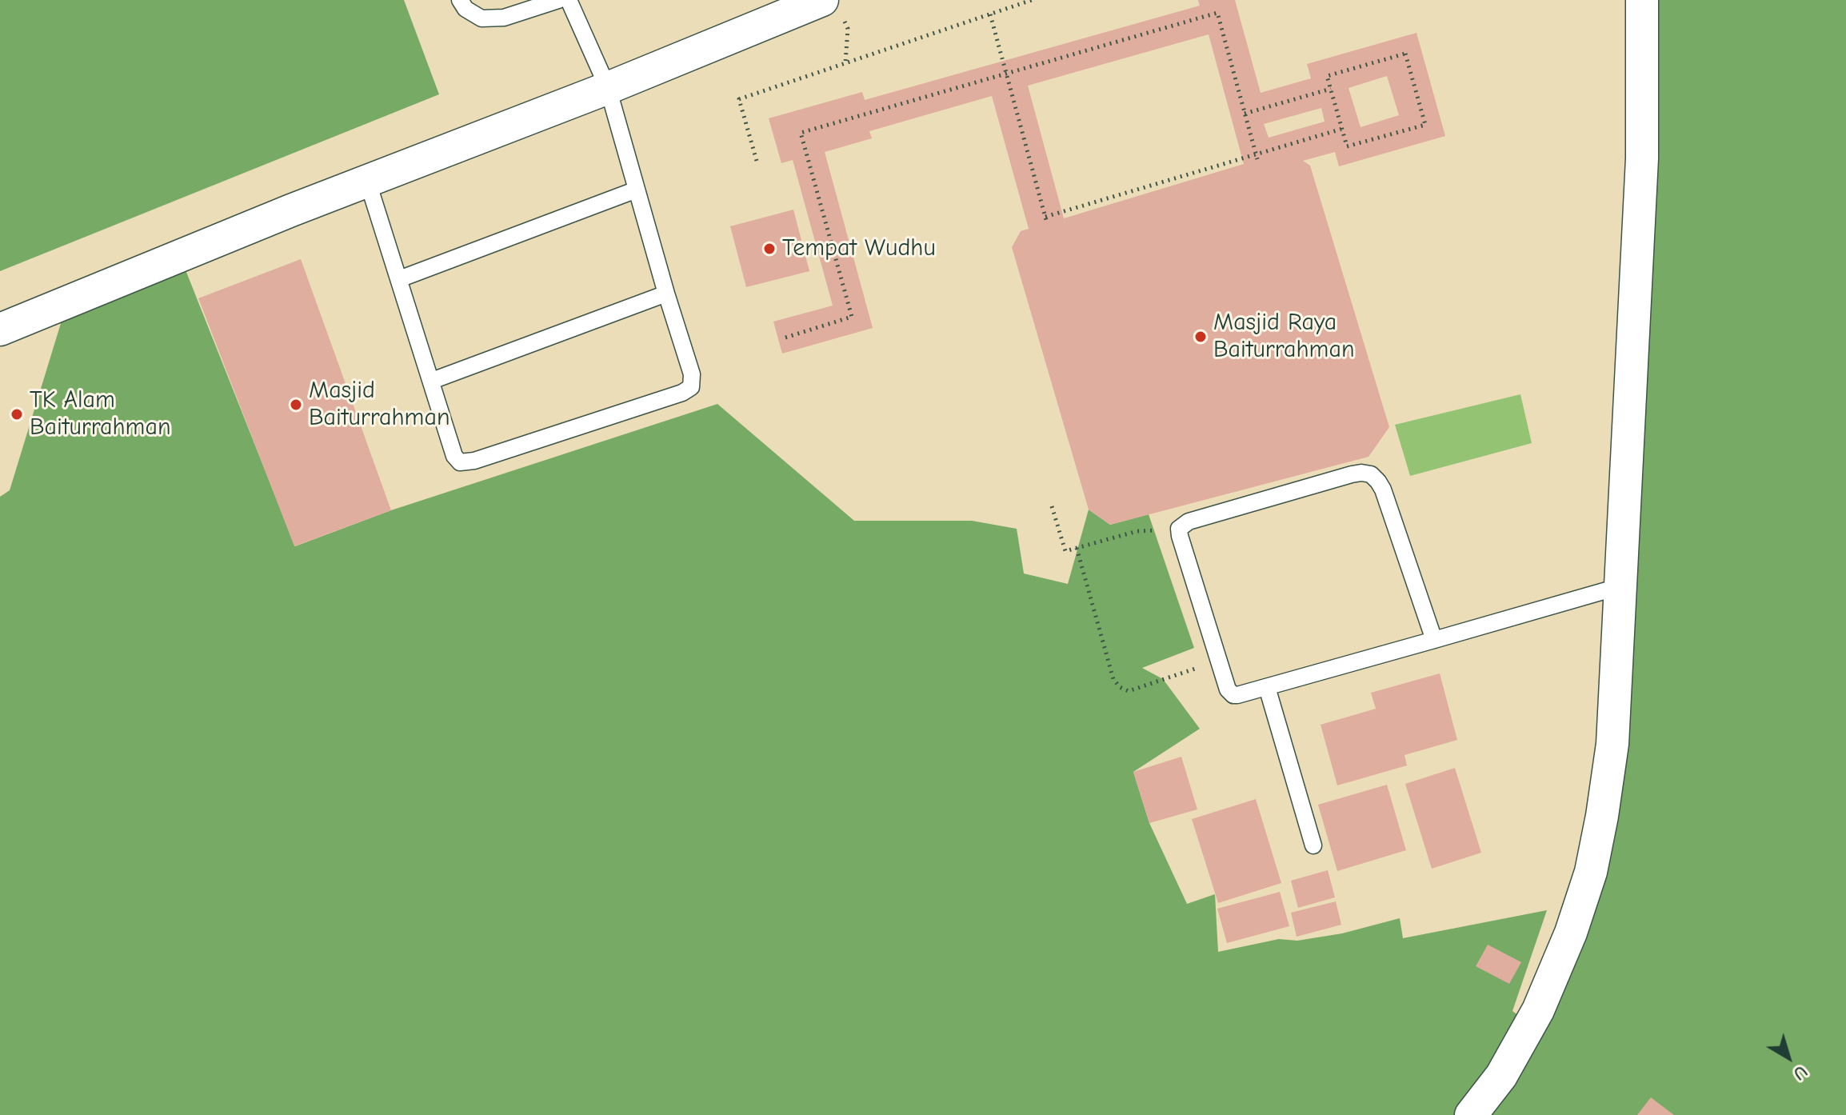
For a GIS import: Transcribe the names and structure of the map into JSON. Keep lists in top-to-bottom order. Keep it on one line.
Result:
{"places":["Tempat Wudhu","Masjid Raya Baiturrahman","Masjid Baiturrahman","TK Alam Baiturrahman"],"north":"bottom right"}
